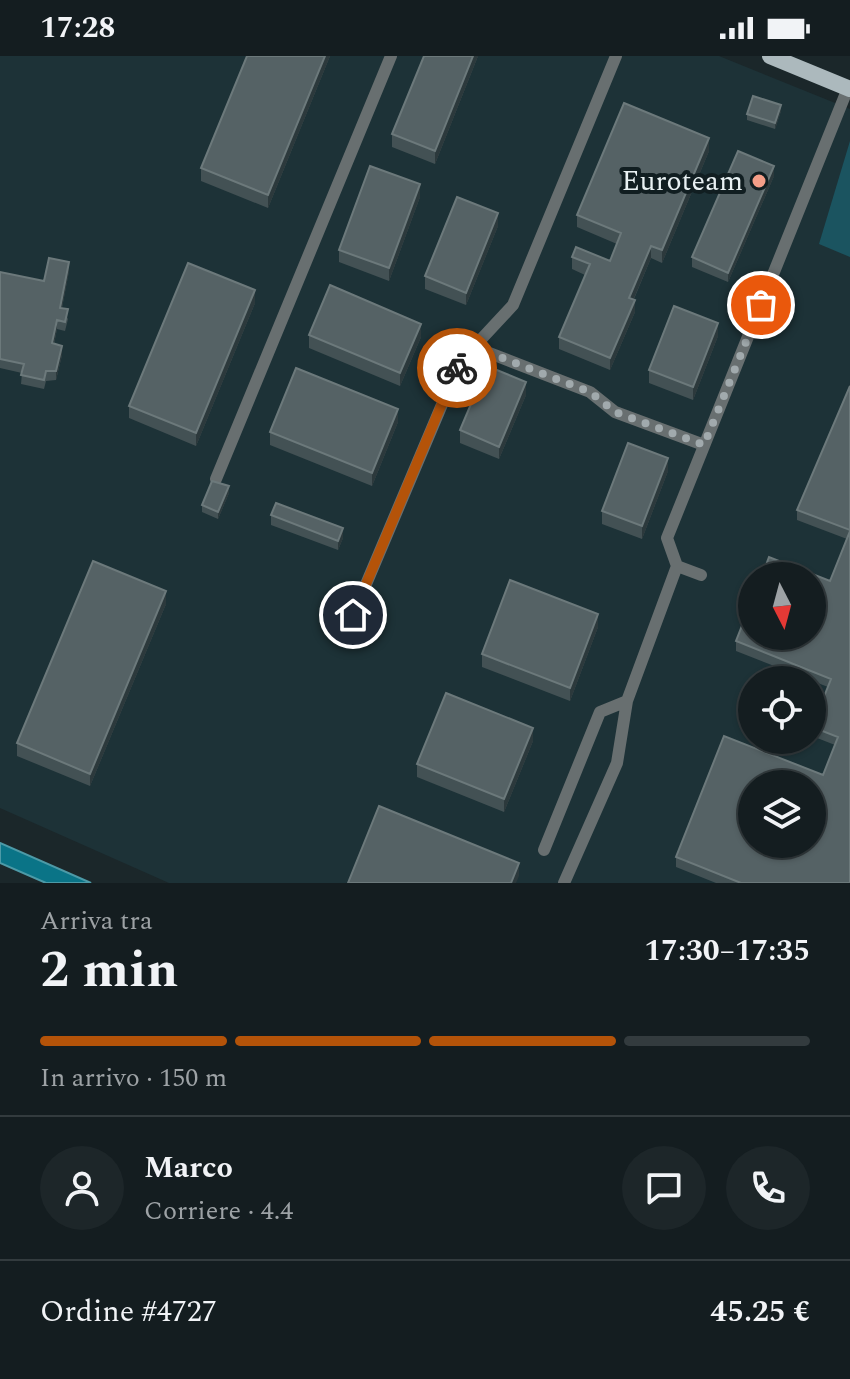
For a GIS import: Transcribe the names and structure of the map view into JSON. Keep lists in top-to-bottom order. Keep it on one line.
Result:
{"places":["Euroteam"],"north":"bottom","page":{"status":"17:28","heading":["2 min","Arriva tra","17:30–17:35"],"panel":["Marco","Corriere · 4.4","Ordine #4727","45.25 €"],"bar":"In arrivo · 150 m"}}
